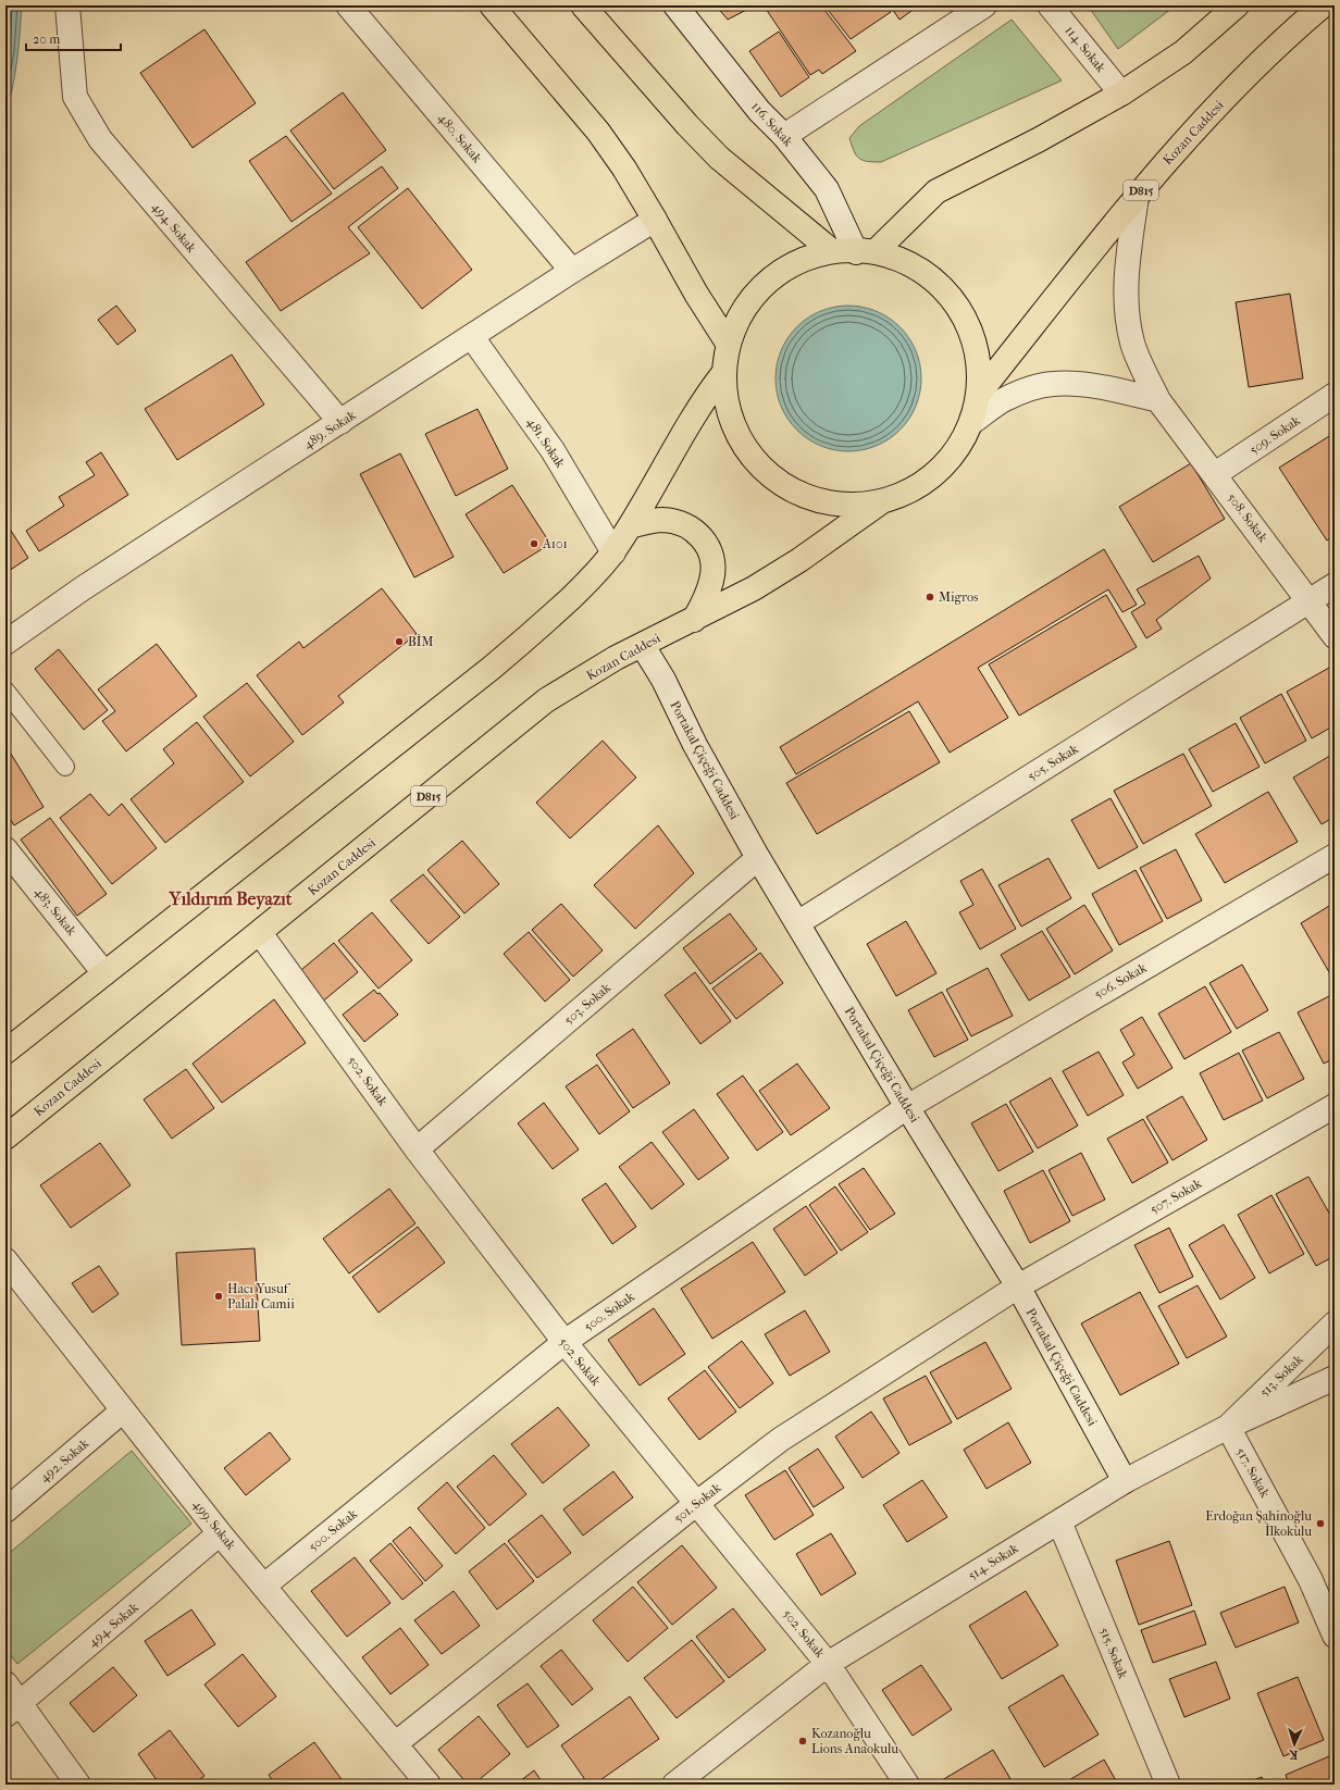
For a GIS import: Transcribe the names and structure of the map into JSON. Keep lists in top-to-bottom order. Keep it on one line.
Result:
{"streets":{"highway":["Kozan Caddesi","D815"],"street":["114. Sokak","116. Sokak","480. Sokak","494. Sokak","489. Sokak","509. Sokak","481. Sokak","508. Sokak","Portakal Çiçeği Caddesi","505. Sokak","483. Sokak","506. Sokak","503. Sokak","502. Sokak","507. Sokak","500. Sokak","513. Sokak","492. Sokak","517. Sokak","501. Sokak","499. Sokak","514. Sokak","515. Sokak"]},"crossings":[["Kozan Caddesi","508. Sokak"],["Kozan Caddesi","Portakal Çiçeği Caddesi"],["Kozan Caddesi","502. Sokak"],["480. Sokak","489. Sokak"],["494. Sokak","489. Sokak"],["494. Sokak","499. Sokak"],["489. Sokak","481. Sokak"],["509. Sokak","508. Sokak"],["508. Sokak","505. Sokak"],["Portakal Çiçeği Caddesi","505. Sokak"],["Portakal Çiçeği Caddesi","506. Sokak"],["Portakal Çiçeği Caddesi","503. Sokak"],["Portakal Çiçeği Caddesi","507. Sokak"],["Portakal Çiçeği Caddesi","500. Sokak"],["Portakal Çiçeği Caddesi","501. Sokak"],["Portakal Çiçeği Caddesi","514. Sokak"],["506. Sokak","500. Sokak"],["503. Sokak","502. Sokak"],["502. Sokak","500. Sokak"],["502. Sokak","501. Sokak"],["502. Sokak","514. Sokak"],["507. Sokak","501. Sokak"],["500. Sokak","499. Sokak"],["513. Sokak","517. Sokak"],["513. Sokak","514. Sokak"],["492. Sokak","499. Sokak"],["517. Sokak","514. Sokak"],["501. Sokak","499. Sokak"],["514. Sokak","515. Sokak"]],"districts":["Yıldırım Beyazıt"],"places":["A101","Migros","BİM","Hacı Yusuf Palalı Camii","Erdoğan Şahinoğlu İlkokulu","Kozanoğlu Lions Anaokulu"],"scale_bar":"20 m","north":"bottom"}
